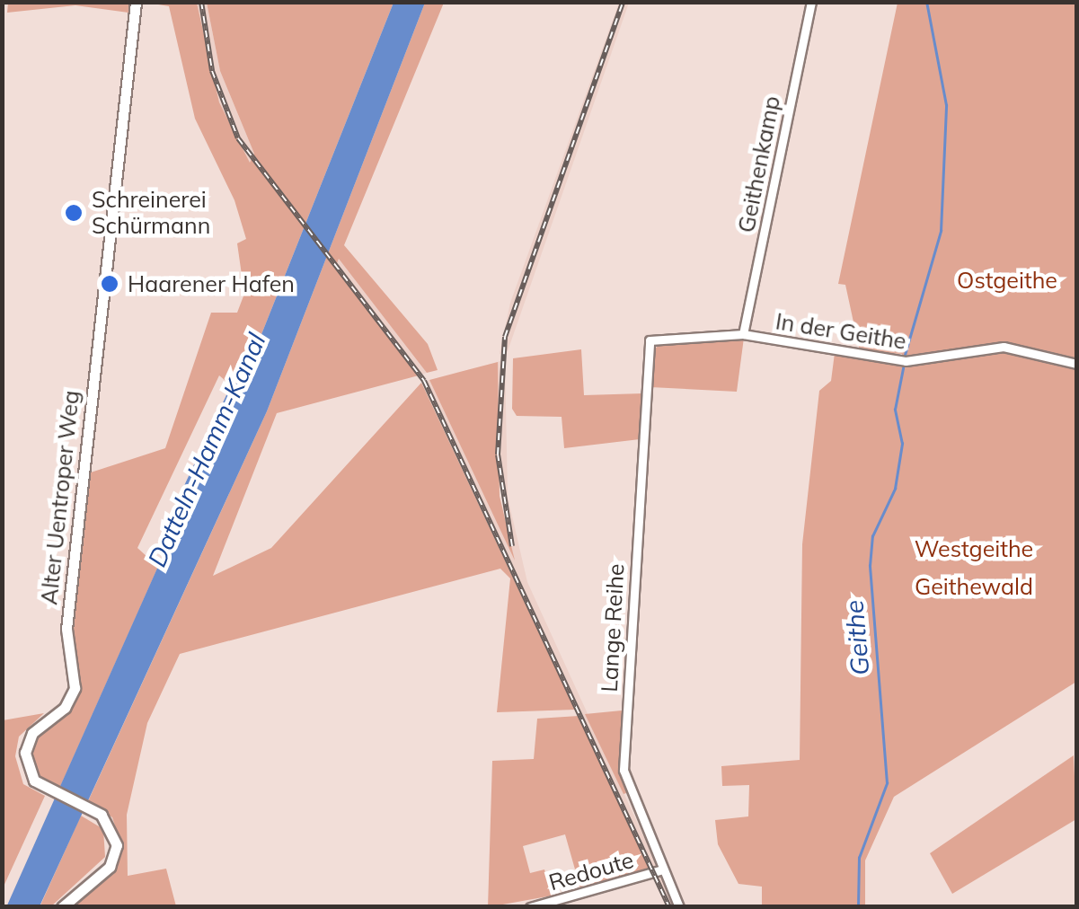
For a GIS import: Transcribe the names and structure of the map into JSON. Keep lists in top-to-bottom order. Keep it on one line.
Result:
{"streets":{"street":["Geithenkamp","In der Geithe","Alter Uentroper Weg","Lange Reihe","Redoute"]},"crossings":[["Geithenkamp","In der Geithe"],["In der Geithe","Lange Reihe"],["Lange Reihe","Redoute"]],"water":["Datteln-Hamm-Kanal","Geithe"],"parks":["Ostgeithe","Westgeithe","Geithewald"],"places":["Schreinerei Schürmann","Haarener Hafen"]}
